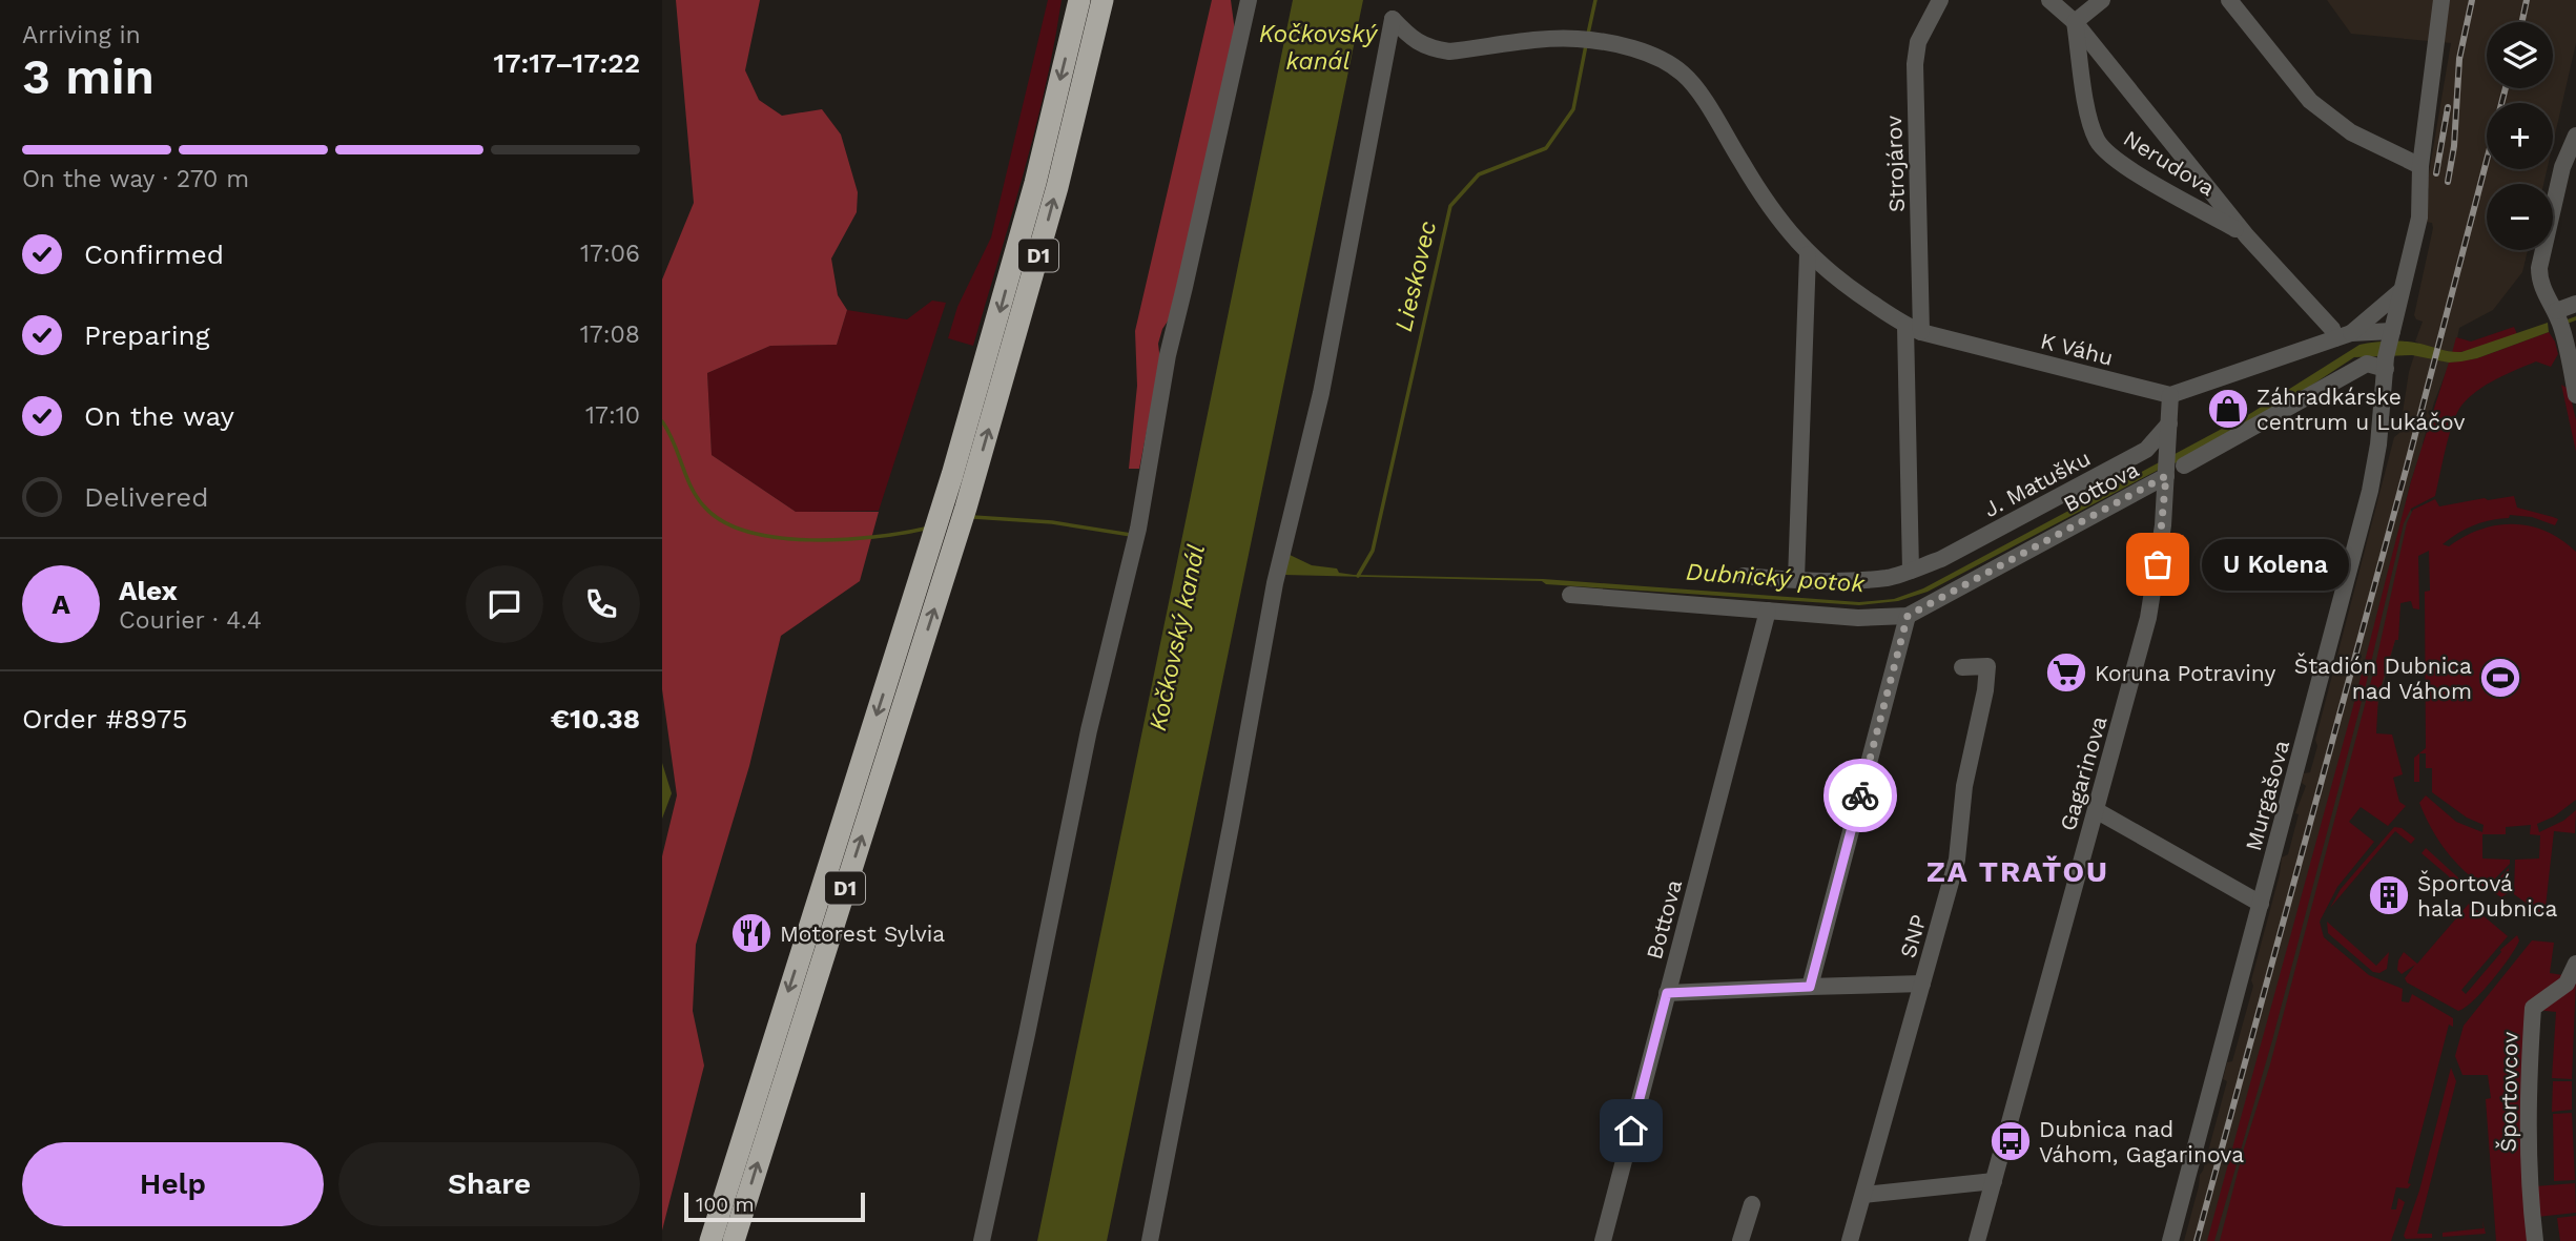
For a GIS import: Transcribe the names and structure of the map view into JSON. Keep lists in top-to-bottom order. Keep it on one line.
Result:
{"streets":{"highway":["D1"],"street":["Nerudova","Strojárov","K Váhu","J. Matušku","Bottova","Gagarinova","Murgašova","SNP","Športovcov"]},"crossings":[["Strojárov","K Váhu"],["K Váhu","Gagarinova"],["J. Matušku","Gagarinova"],["Bottova","Gagarinova"]],"districts":["ZA TRAŤOU"],"water":["Kočkovský kanál","Lieskovec","Dubnický potok"],"places":{"shop":["Záhradkárske centrum u Lukáčov"],"other":["U Kolena"],"supermarket":["Koruna Potraviny"],"sports":["Štadión Dubnica nad Váhom"],"building":["Športová hala Dubnica"],"restaurant":["Motorest Sylvia"],"bus stop":["Dubnica nad Váhom, Gagarinova"]},"scale_bar":"100 m","page":{"heading":["3 min","Arriving in","17:17–17:22"],"panel":["Alex","Courier · 4.4","Order #8975","€10.38"],"map_buttons":["+","−"],"bar":"On the way · 270 m","list":[["Confirmed","17:06"],["Preparing","17:08"],["On the way","17:10"],"Delivered"],"bubble":"U Kolena","round":"A","buttons":["Help","Share"],"scale":"100 m"}}
